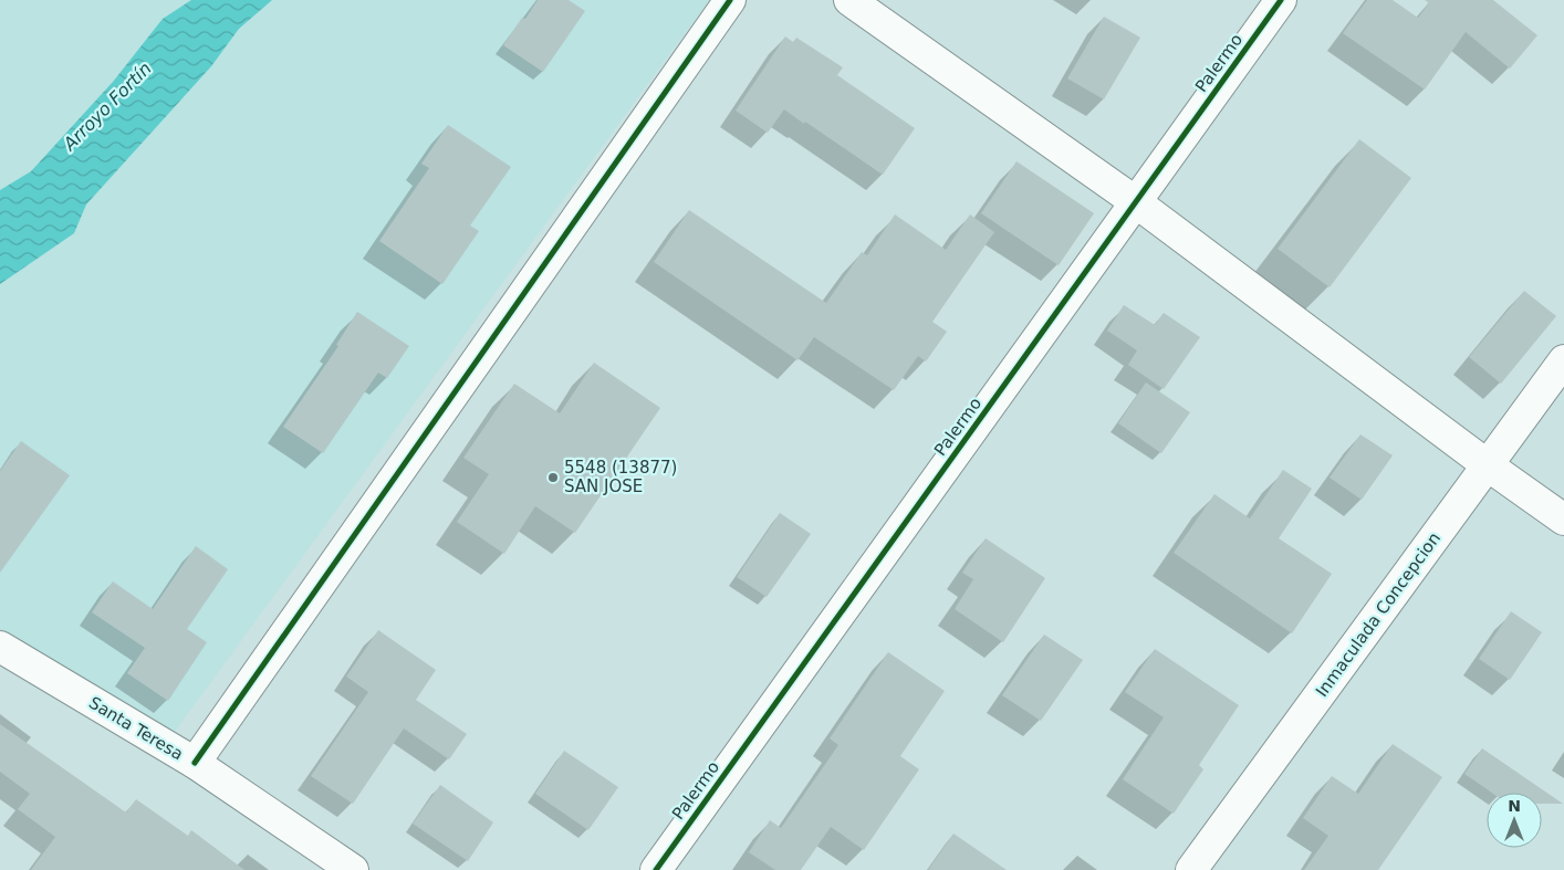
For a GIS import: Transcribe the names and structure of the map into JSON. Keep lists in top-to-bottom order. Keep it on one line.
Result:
{"streets":{"street":["Palermo","Inmaculada Concepcion","Santa Teresa"]},"water":["Arroyo Fortín"],"places":["5548 (13877) SAN JOSE"],"north":"top"}
